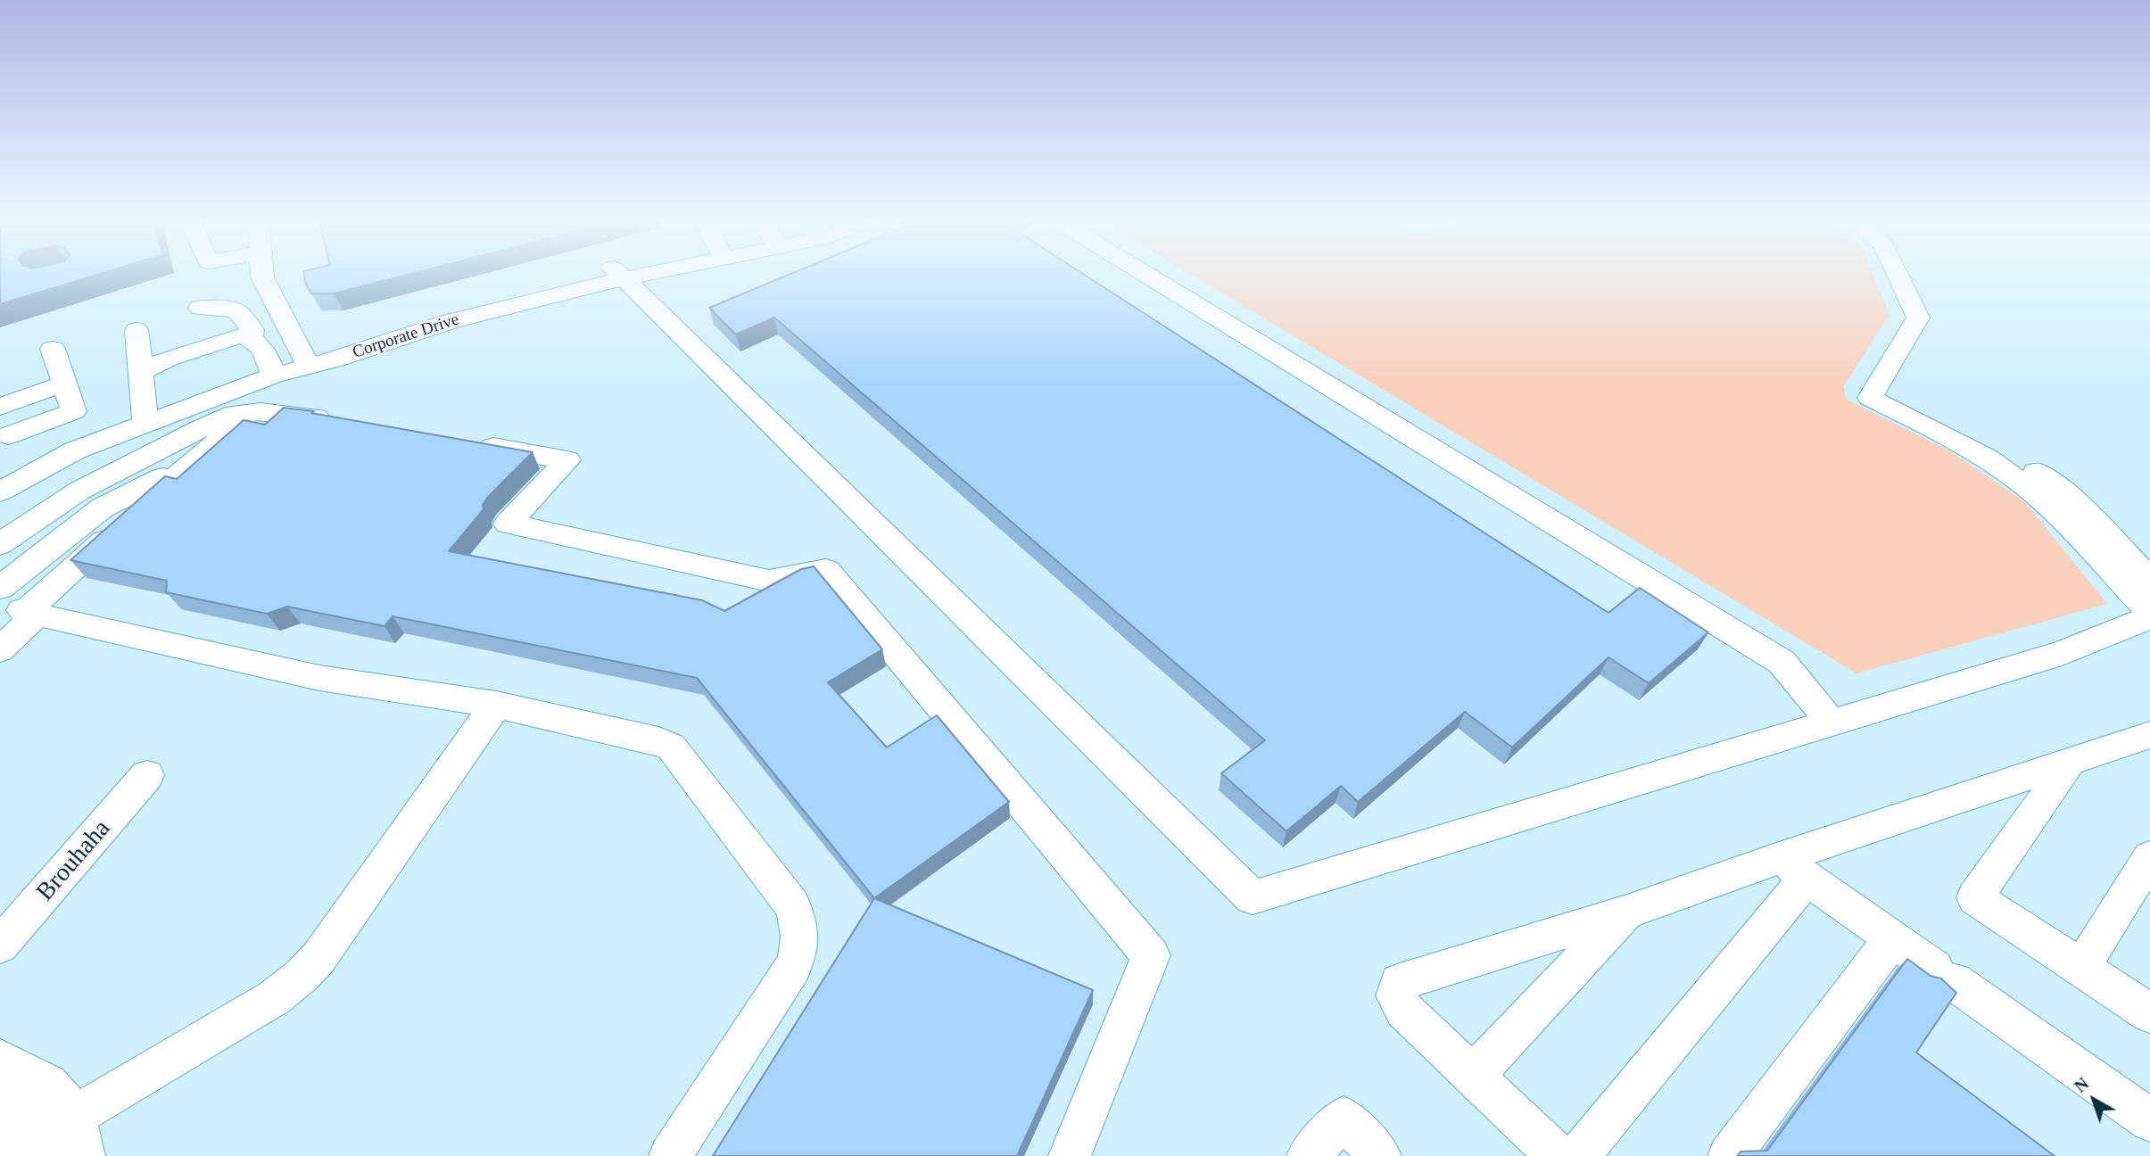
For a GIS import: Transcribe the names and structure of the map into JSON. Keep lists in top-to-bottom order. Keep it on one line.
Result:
{"streets":{"street":["Corporate Drive","Brouhaha"]},"north":"top left"}
